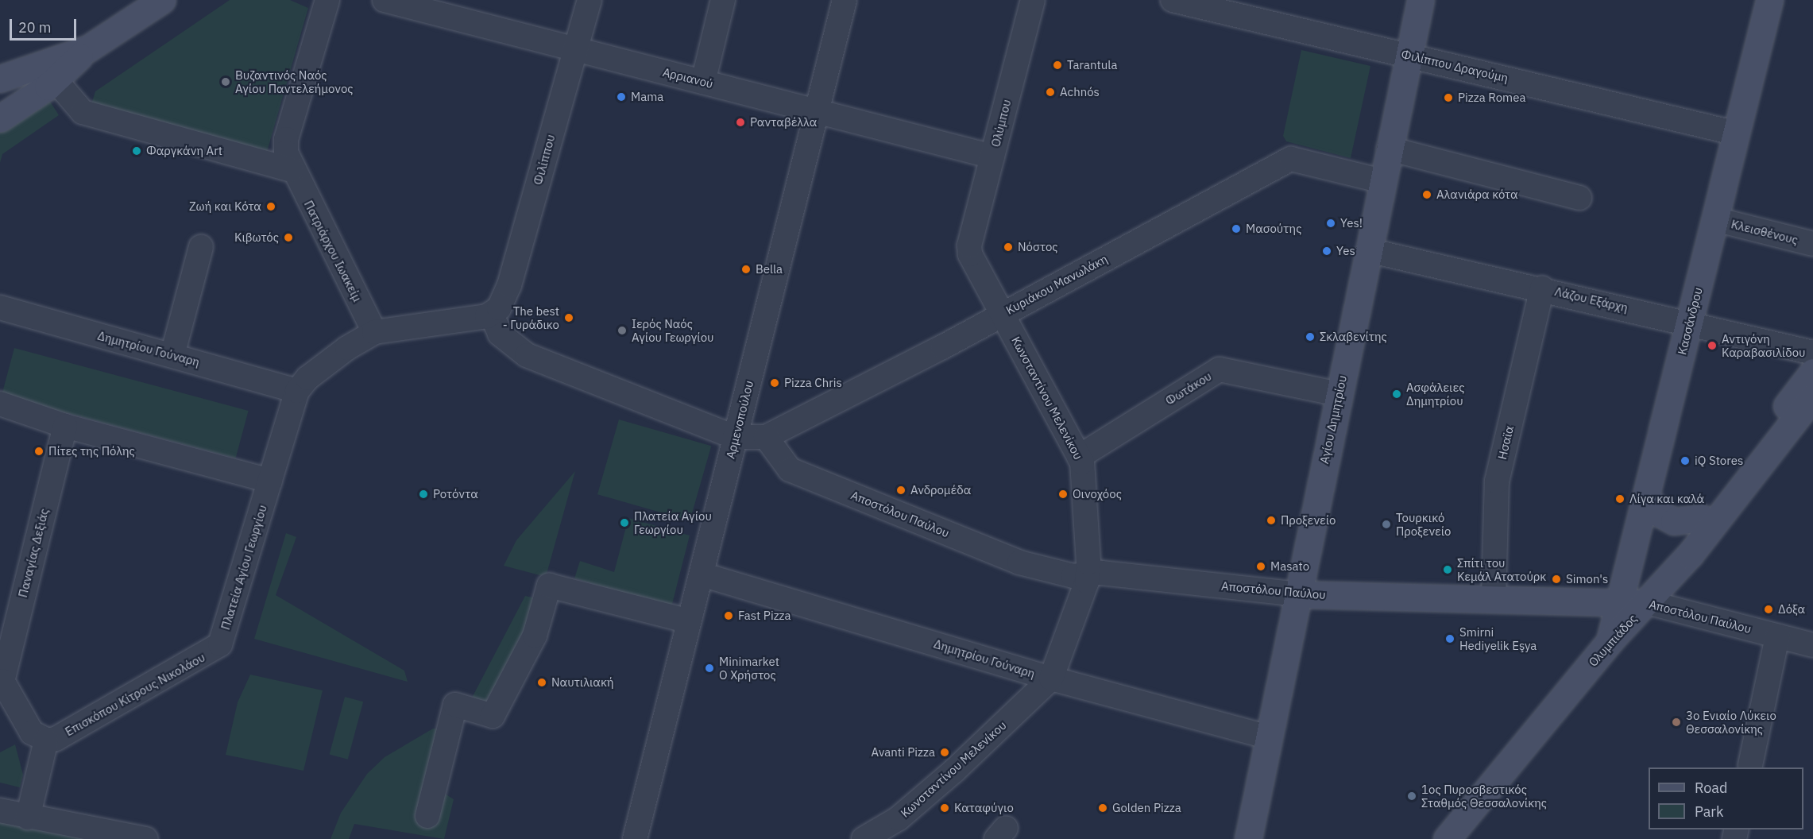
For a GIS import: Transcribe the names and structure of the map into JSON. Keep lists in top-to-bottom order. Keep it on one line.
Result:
{"streets":{"main road":["Κασσάνδρου","Αγίου Δημητρίου","Αποστόλου Παύλου","Ολυμπιάδος"],"street":["Φιλίππου Δραγούμη","Αρριανού","Ολύμπου","Φιλίππου","Κλεισθένους","Πατριάρχου Ιωακείμ","Κυριάκου Μανωλάκη","Λάζου Εξάρχη","Δημητρίου Γούναρη","Φωτάκου","Κωνσταντίνου Μελενίκου","Αρμενοπούλου","Ησαϊα","Παναγίας Δεξιάς","Πλατεία Αγίου Γεωργίου","Επισκόπου Κίτρους Νικολάου"]},"crossings":[["Φιλίππου Δραγούμη","Κασσάνδρου"],["Φιλίππου Δραγούμη","Αγίου Δημητρίου"],["Αρριανού","Ολύμπου"],["Αρριανού","Φιλίππου"],["Αρριανού","Αρμενοπούλου"],["Ολύμπου","Κωνσταντίνου Μελενίκου"],["Φιλίππου","Πλατεία Αγίου Γεωργίου"],["Κλεισθένους","Κασσάνδρου"],["Πατριάρχου Ιωακείμ","Πλατεία Αγίου Γεωργίου"],["Κυριάκου Μανωλάκη","Κωνσταντίνου Μελενίκου"],["Κυριάκου Μανωλάκη","Αρμενοπούλου"],["Κυριάκου Μανωλάκη","Αγίου Δημητρίου"],["Κυριάκου Μανωλάκη","Αποστόλου Παύλου"],["Λάζου Εξάρχη","Κασσάνδρου"],["Λάζου Εξάρχη","Αγίου Δημητρίου"],["Λάζου Εξάρχη","Ησαϊα"],["Κασσάνδρου","Αποστόλου Παύλου"],["Κασσάνδρου","Ολυμπιάδος"],["Δημητρίου Γούναρη","Κωνσταντίνου Μελενίκου"],["Δημητρίου Γούναρη","Αρμενοπούλου"],["Δημητρίου Γούναρη","Αγίου Δημητρίου"],["Δημητρίου Γούναρη","Πλατεία Αγίου Γεωργίου"],["Φωτάκου","Κωνσταντίνου Μελενίκου"],["Φωτάκου","Αγίου Δημητρίου"],["Κωνσταντίνου Μελενίκου","Αποστόλου Παύλου"],["Αγίου Δημητρίου","Αποστόλου Παύλου"],["Ησαϊα","Αποστόλου Παύλου"],["Αποστόλου Παύλου","Ολυμπιάδος"],["Παναγίας Δεξιάς","Επισκόπου Κίτρους Νικολάου"],["Πλατεία Αγίου Γεωργίου","Επισκόπου Κίτρους Νικολάου"]],"places":["Tarantula","Βυζαντινός Ναός Αγίου Παντελεήμονος","Achnós","Mama","Pizza Romea","Ρανταβέλλα","Φαργκάνη Art","Αλανιάρα κότα","Ζωή και Κότα","Yes!","Μασούτης","Κιβωτός","Νόστος","Yes","Bella","The best - Γυράδικο","Ιερός Ναός Αγίου Γεωργίου","Σκλαβενίτης","Αντιγόνη Καραβασιλίδου","Pizza Chris","Ασφάλειες Δημητρίου","Πίτες της Πόλης","iQ Stores","Ανδρομέδα","Ροτόντα","Οινοχόος","Λίγα και καλά","Προξενείο","Πλατεία Αγίου Γεωργίου","Τουρκικό Προξενείο","Masato","Σπίτι του Κεμάλ Ατατούρκ","Simon's","Δόξα","Fast Pizza","Smirni Hediyelik Eşya","Minimarket Ο Χρήστος","Ναυτιλιακή","3o Ενιαίο Λύκειο Θεσσαλονίκης","Avanti Pizza","1ος Πυροσβεστικός Σταθμός Θεσσαλονίκης","Καταφύγιο","Golden Pizza"],"legend":["Road","Park"],"scale_bar":"20 m"}
